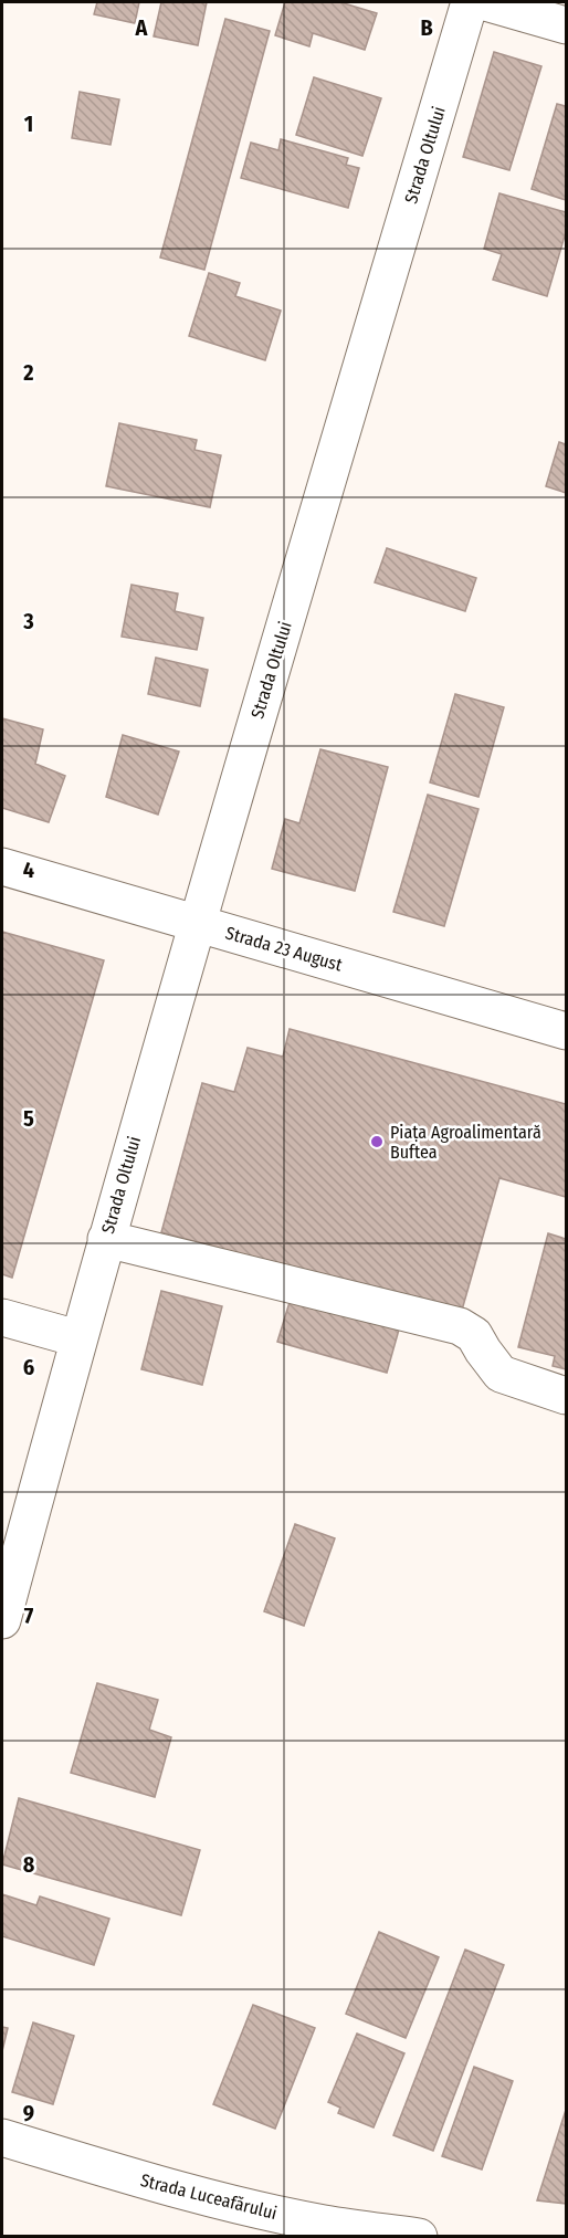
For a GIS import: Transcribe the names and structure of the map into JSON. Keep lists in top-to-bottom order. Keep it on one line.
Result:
{"streets":{"street":["Strada Oltului","Strada 23 August","Strada Luceafărului"]},"crossings":[["Strada Oltului","Strada 23 August"]],"places":["Piața Agroalimentară Buftea"],"grid":{"columns":["A","B"],"rows":["1","2","3","4","5","6","7","8","9"]}}
